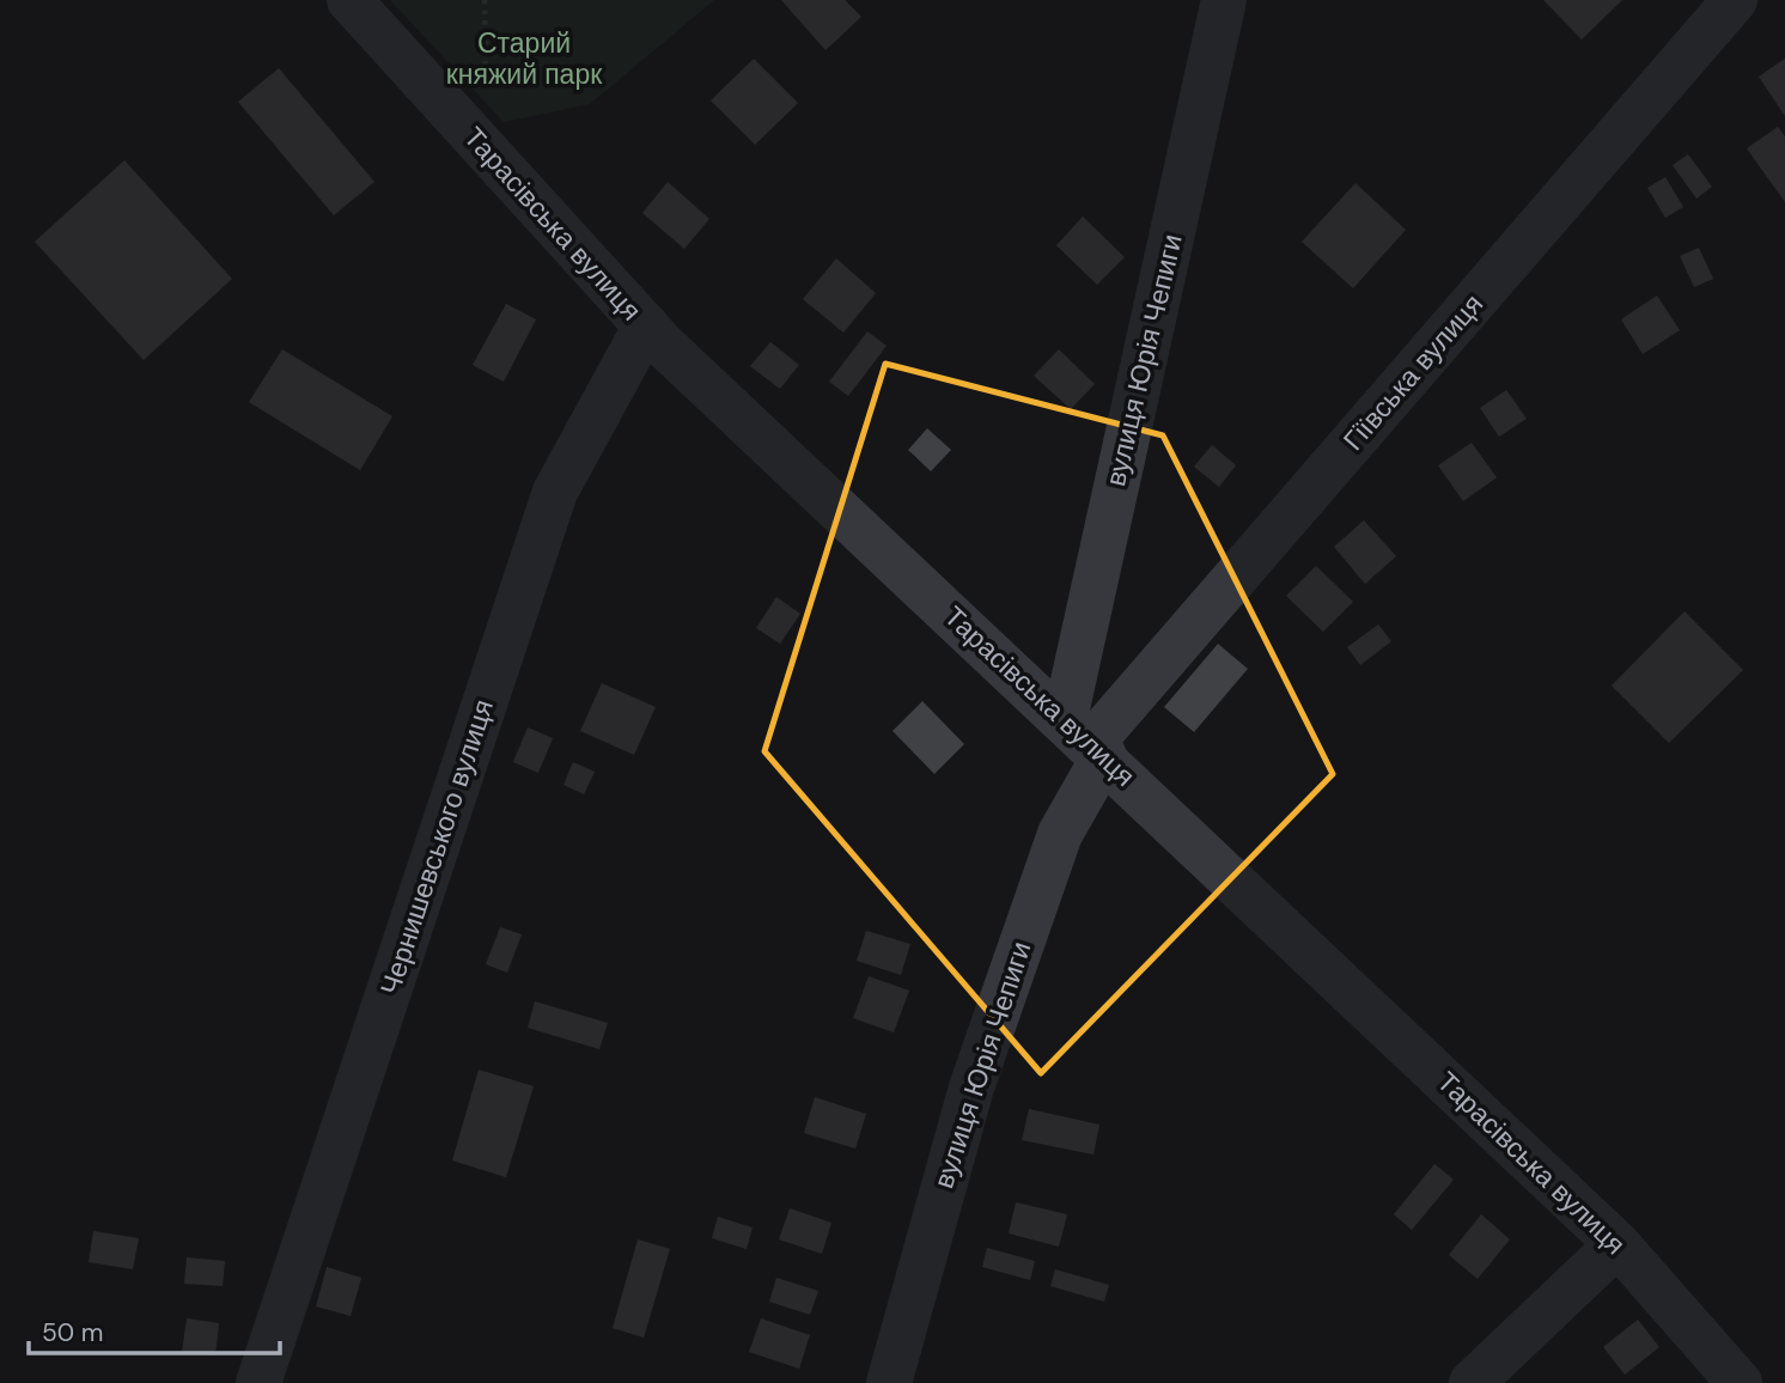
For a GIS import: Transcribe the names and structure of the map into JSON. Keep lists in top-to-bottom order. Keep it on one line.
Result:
{"streets":{"street":["Тарасівська вулиця","вулиця Юрія Чепиги","Гіївська вулиця","Чернишевського вулиця"]},"crossings":[["Тарасівська вулиця","вулиця Юрія Чепиги"],["Тарасівська вулиця","Гіївська вулиця"],["Тарасівська вулиця","Чернишевського вулиця"],["вулиця Юрія Чепиги","Гіївська вулиця"]],"parks":["Старий княжий парк"],"scale_bar":"50 m"}
